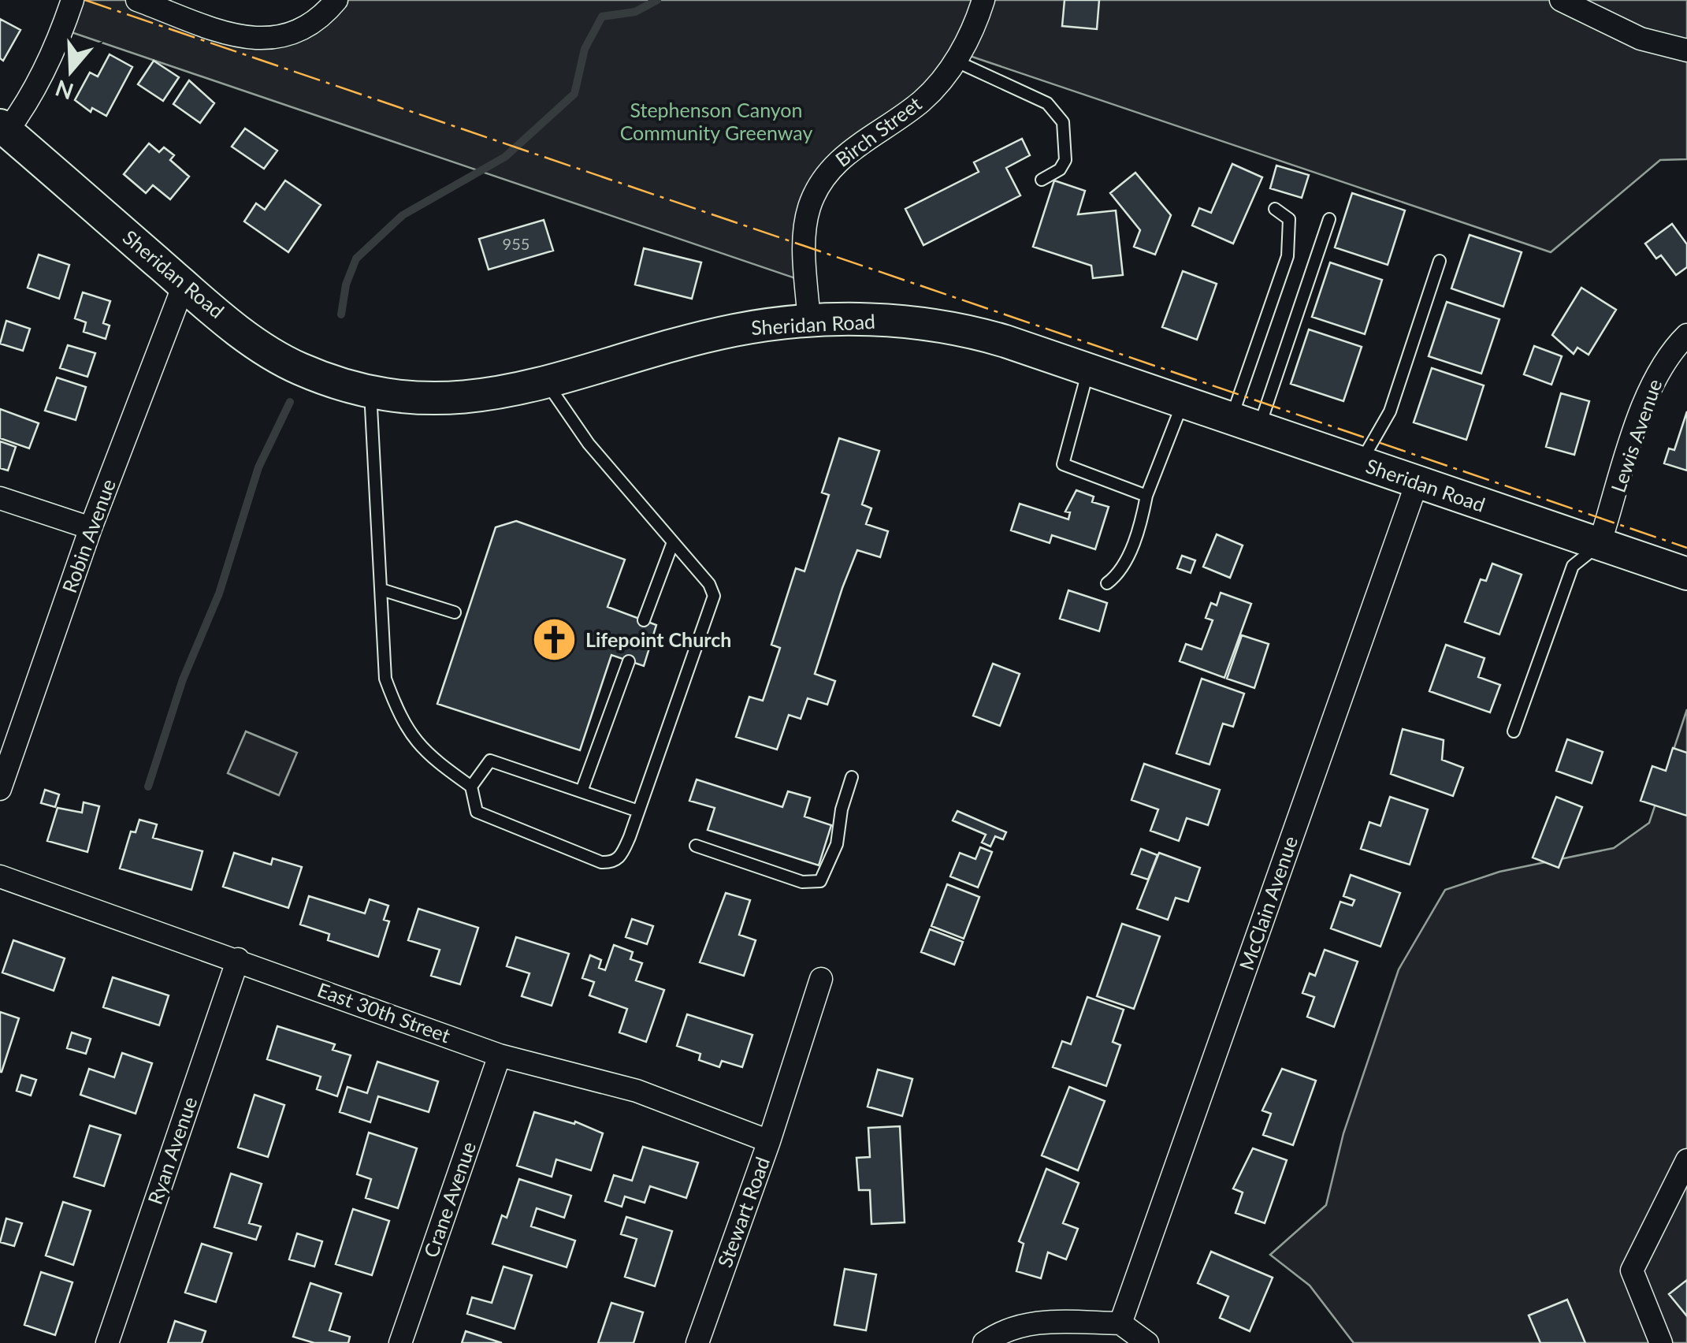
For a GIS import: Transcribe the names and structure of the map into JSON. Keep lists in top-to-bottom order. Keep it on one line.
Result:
{"streets":{"main road":["Sheridan Road"],"street":["Birch Street","Lewis Avenue","Robin Avenue","McClain Avenue","East 30th Street","Ryan Avenue","Crane Avenue","Stewart Road"]},"crossings":[["Birch Street","Sheridan Road"],["Sheridan Road","Lewis Avenue"],["Sheridan Road","Robin Avenue"],["Sheridan Road","McClain Avenue"],["East 30th Street","Ryan Avenue"],["East 30th Street","Crane Avenue"],["East 30th Street","Stewart Road"]],"parks":["Stephenson Canyon Community Greenway"],"places":{"church":["Lifepoint Church"]},"house_numbers":["955"],"north":"bottom"}
